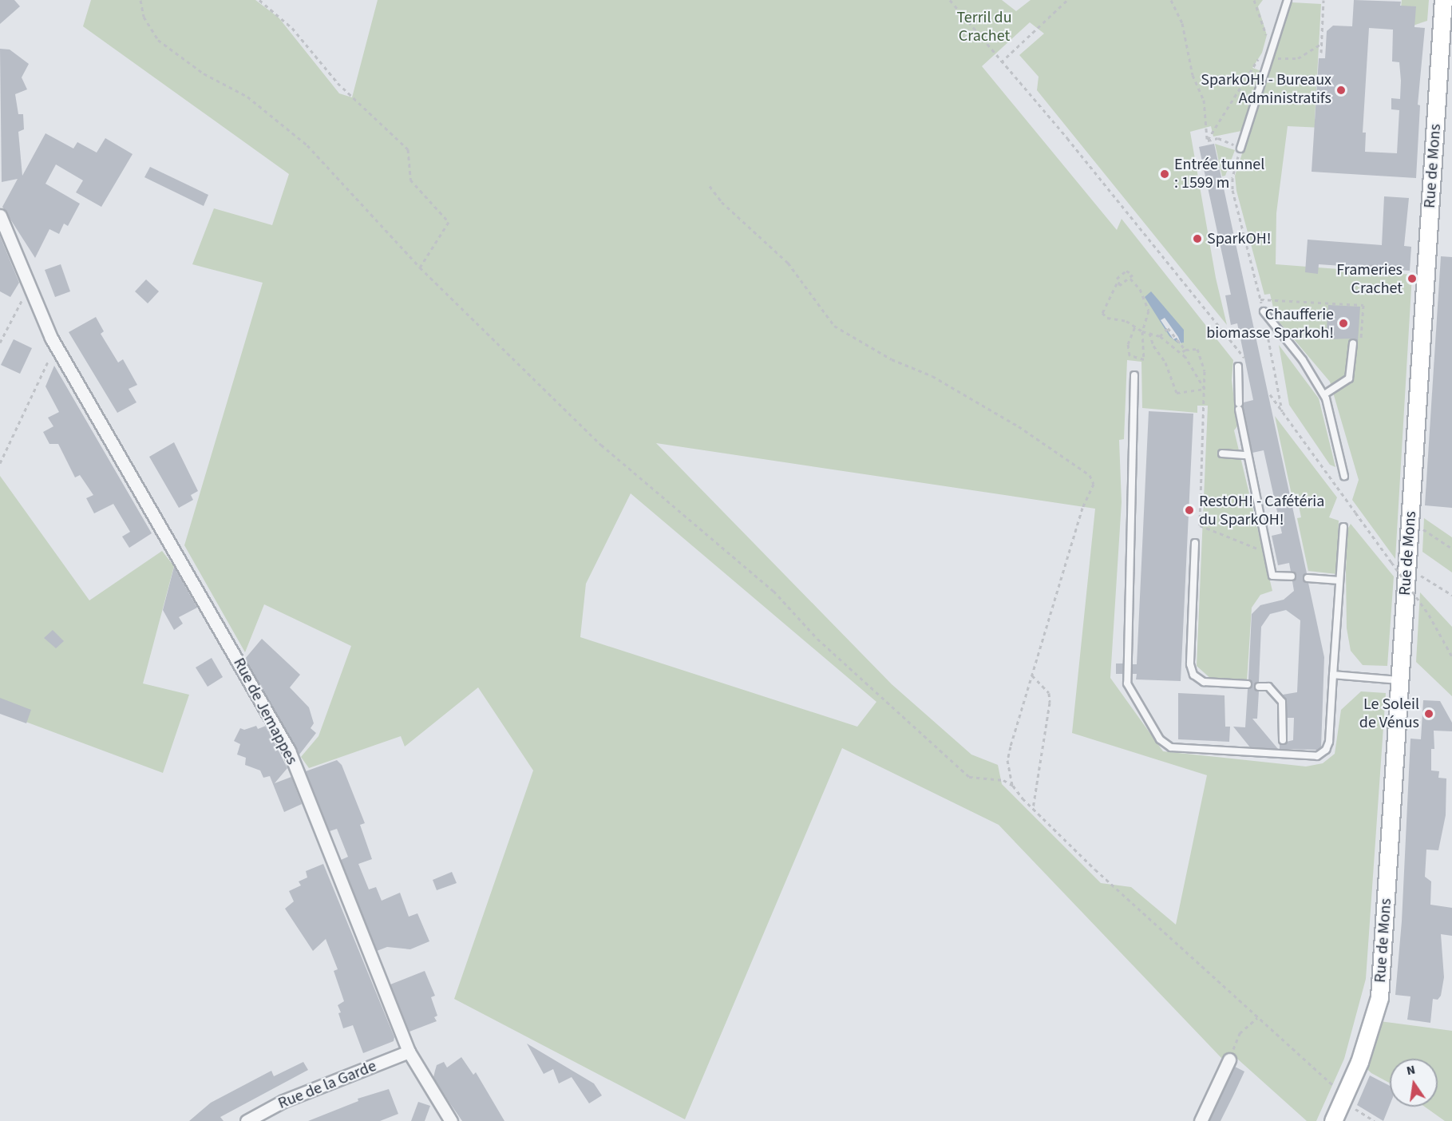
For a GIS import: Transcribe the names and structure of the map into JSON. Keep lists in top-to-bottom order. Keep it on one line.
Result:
{"streets":{"main road":["Rue de Mons"],"street":["Rue de Jemappes","Rue de la Garde"]},"crossings":[["Rue de Jemappes","Rue de la Garde"]],"parks":["Terril du Crachet"],"places":["SparkOH! - Bureaux Administratifs","Entrée tunnel : 1599 m","SparkOH!","Frameries Crachet","Chaufferie biomasse Sparkoh!","RestOH! - Cafétéria du SparkOH!","Le Soleil de Vénus"],"north":"top"}
